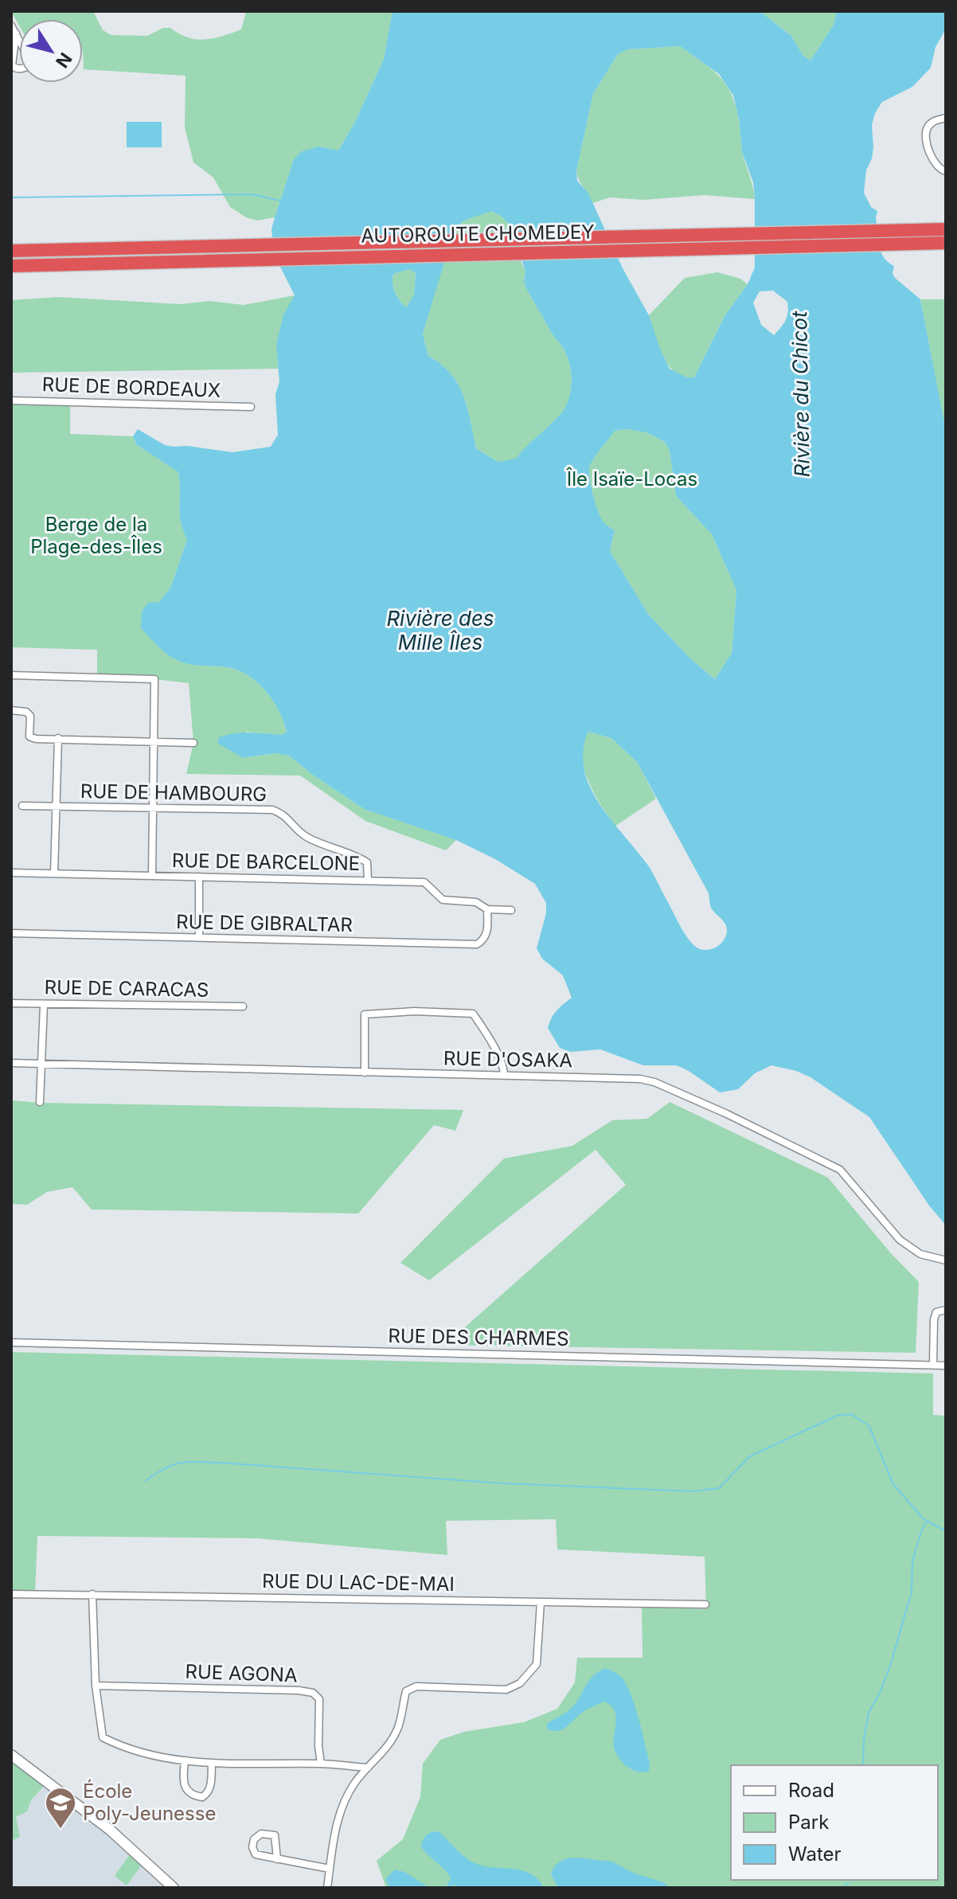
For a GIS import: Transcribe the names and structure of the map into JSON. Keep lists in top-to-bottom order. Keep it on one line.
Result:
{"streets":{"highway":["AUTOROUTE CHOMEDEY"],"street":["RUE DE BORDEAUX","RUE DE HAMBOURG","RUE DE BARCELONE","RUE DE GIBRALTAR","RUE DE CARACAS","RUE D'OSAKA","RUE DES CHARMES","RUE DU LAC-DE-MAI","RUE AGONA"]},"crossings":[["RUE DE HAMBOURG","RUE DE BARCELONE"],["RUE DE BARCELONE","RUE DE GIBRALTAR"]],"water":["Rivière du Chicot","Rivière des Mille Îles"],"parks":["Île Isaïe-Locas","Berge de la Plage-des-Îles"],"places":{"school or university":["École Poly-Jeunesse"]},"legend":["Road","Park","Water"],"north":"bottom right"}
